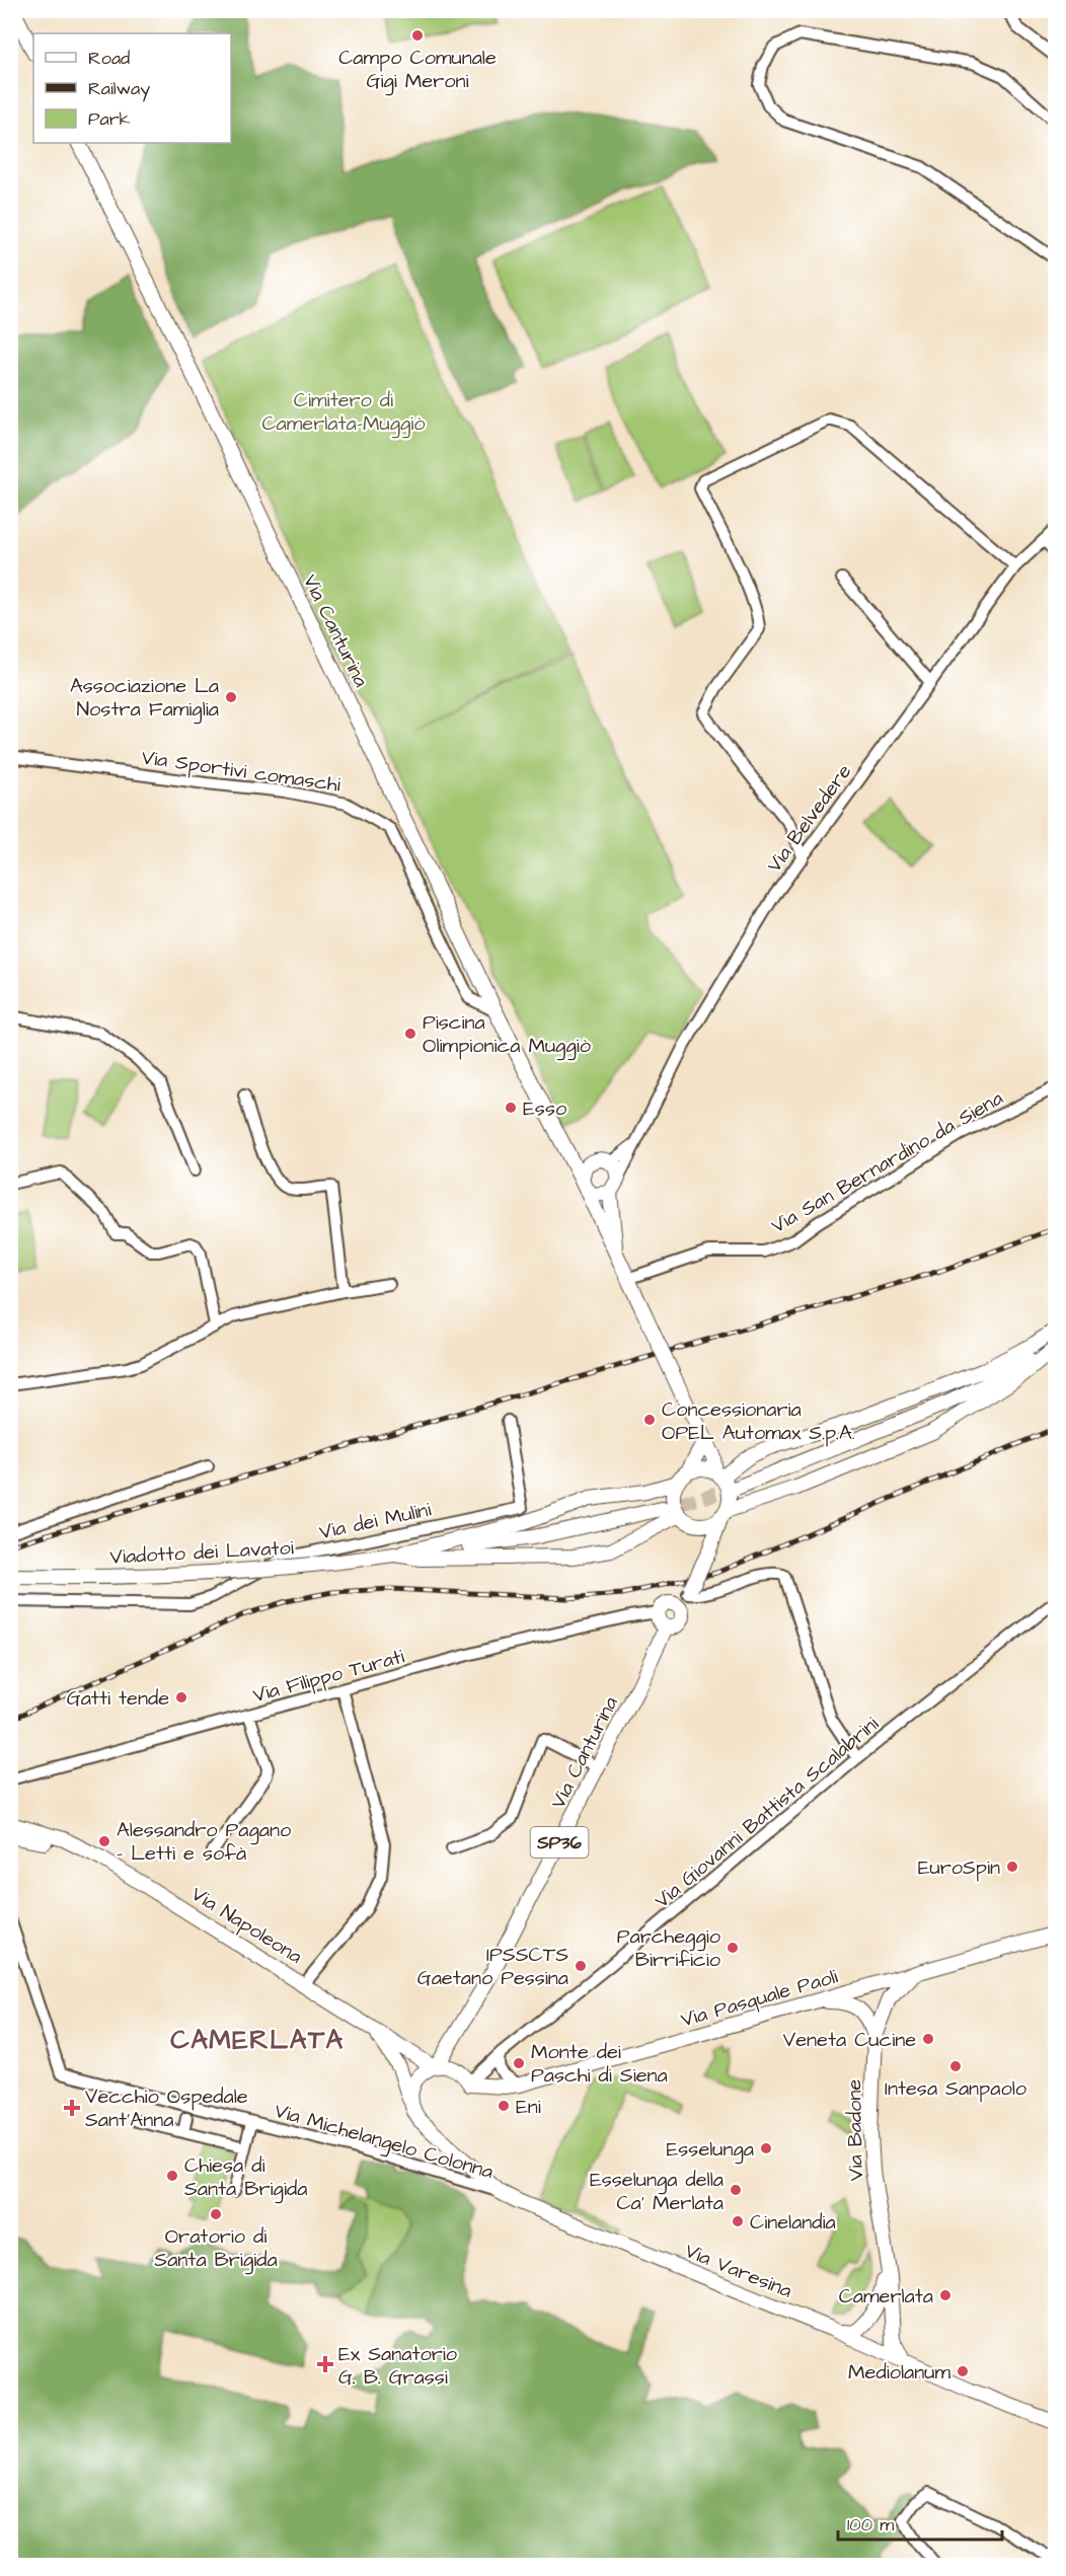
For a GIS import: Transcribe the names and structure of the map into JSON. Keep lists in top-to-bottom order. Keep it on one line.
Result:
{"streets":{"main road":["Via Canturina","Viadotto dei Lavatoi","SP36","Via Napoleona","Via Pasquale Paoli","Via Badone","Via Varesina"],"street":["Via Sportivi comaschi","Via Belvedere","Via San Bernardino da Siena","Via dei Mulini","Via Filippo Turati","Via Giovanni Battista Scalabrini","Via Michelangelo Colonna"]},"crossings":[["Via Canturina","Via Sportivi comaschi"],["Via Canturina","Via Belvedere"],["Via Canturina","Via San Bernardino da Siena"],["Via Canturina","Via Filippo Turati"],["Via Canturina","Via Giovanni Battista Scalabrini"],["Via Canturina","Via Napoleona"],["Via Canturina","Via Pasquale Paoli"],["Via Giovanni Battista Scalabrini","Via Napoleona"],["Via Giovanni Battista Scalabrini","Via Pasquale Paoli"],["Via Napoleona","Via Pasquale Paoli"],["Via Napoleona","Via Varesina"],["Via Pasquale Paoli","Via Badone"],["Via Badone","Via Varesina"],["Via Michelangelo Colonna","Via Varesina"]],"districts":["CAMERLATA"],"parks":["Cimitero di Camerlata-Muggiò"],"places":{"other":["Campo Comunale Gigi Meroni","Associazione La Nostra Famiglia","Piscina Olimpionica Muggiò","Esso","Concessionaria OPEL Automax S.p.A.","Gatti tende","Alessandro Pagano - Letti e sofà","EuroSpin","Parcheggio Birrificio","IPSSCTS Gaetano Pessina","Veneta Cucine","Monte dei Paschi di Siena","Intesa Sanpaolo","Eni","Esselunga","Chiesa di Santa Brigida","Esselunga della Ca' Merlata","Oratorio di Santa Brigida","Cinelandia","Camerlata","Mediolanum"],"health":["Vecchio Ospedale Sant'Anna","Ex Sanatorio G. B. Grassi"]},"legend":["Road","Railway","Park"],"scale_bar":"100 m"}
